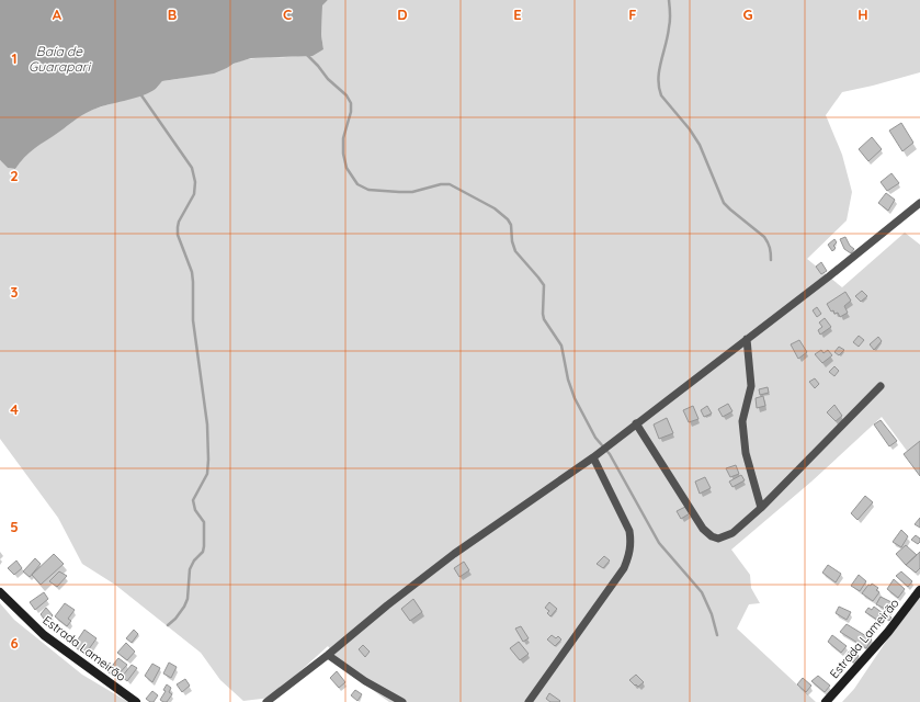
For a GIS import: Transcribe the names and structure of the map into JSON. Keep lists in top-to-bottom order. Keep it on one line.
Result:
{"streets":{"street":["Estrada Lameirão"]},"water":["Baía de Guarapari"],"grid":{"columns":["A","B","C","D","E","F","G","H"],"rows":["1","2","3","4","5","6"]}}
